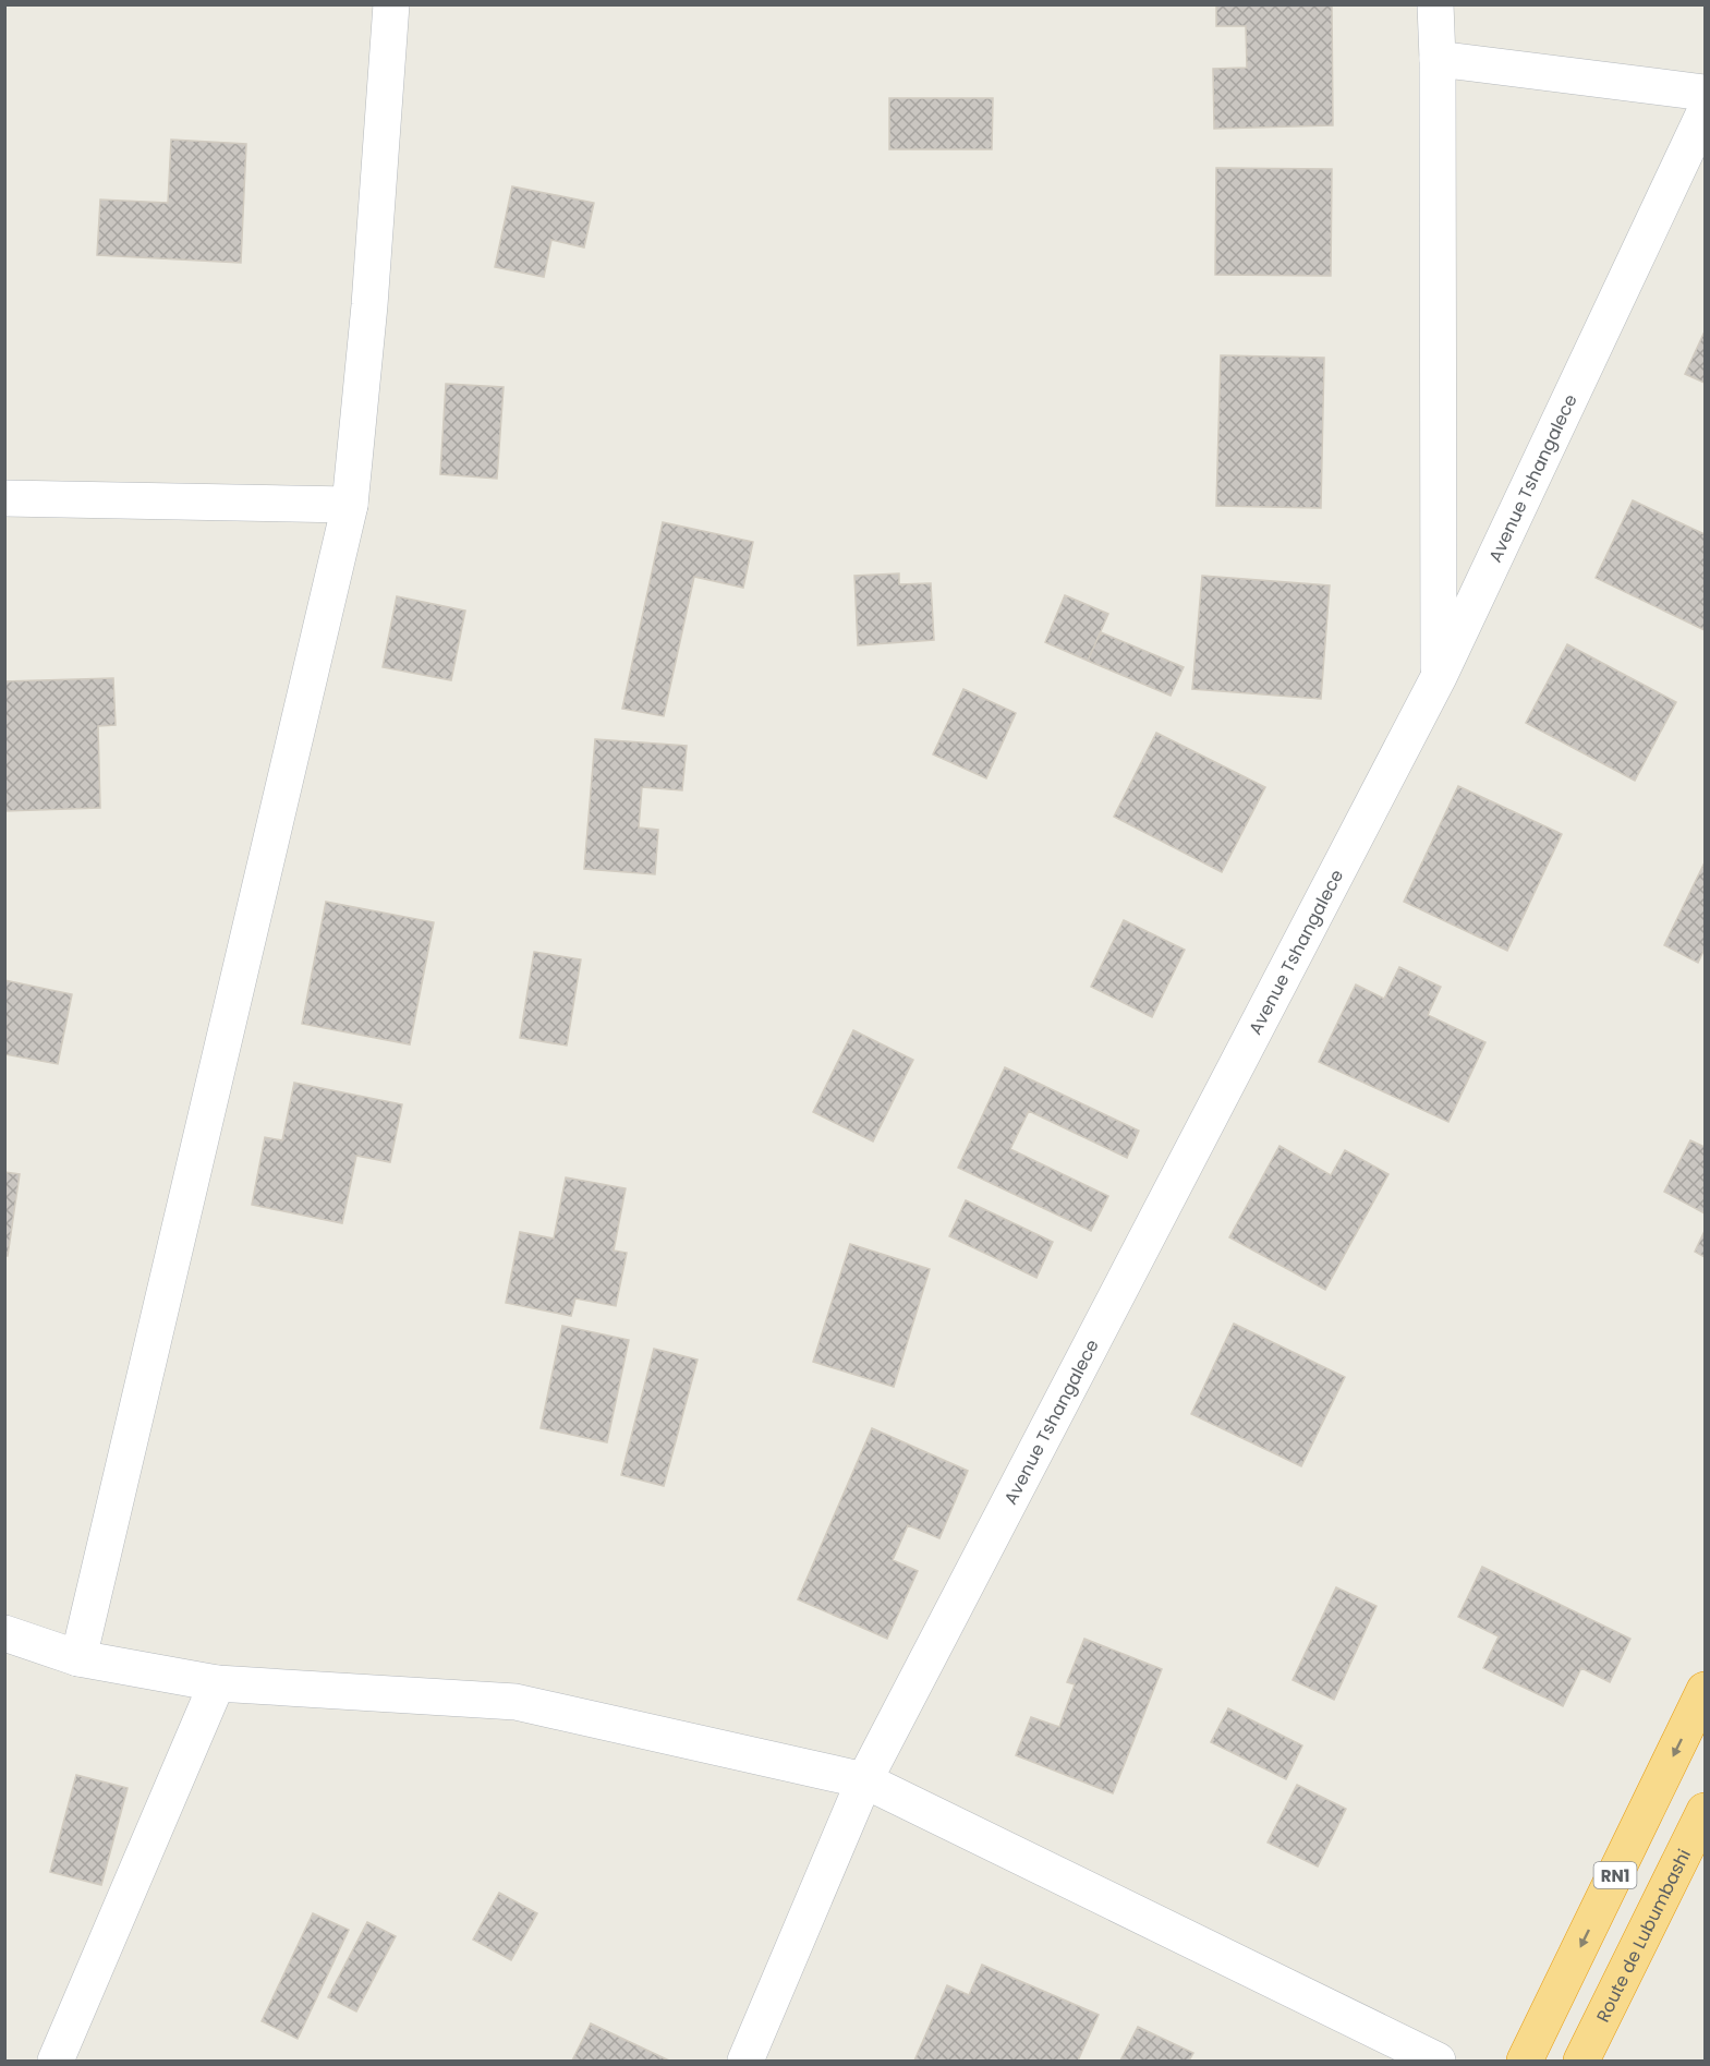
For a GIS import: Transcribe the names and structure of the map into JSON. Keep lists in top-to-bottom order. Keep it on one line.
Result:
{"streets":{"highway":["RN1","Route de Lubumbashi"],"street":["Avenue Tshangalece"]}}
